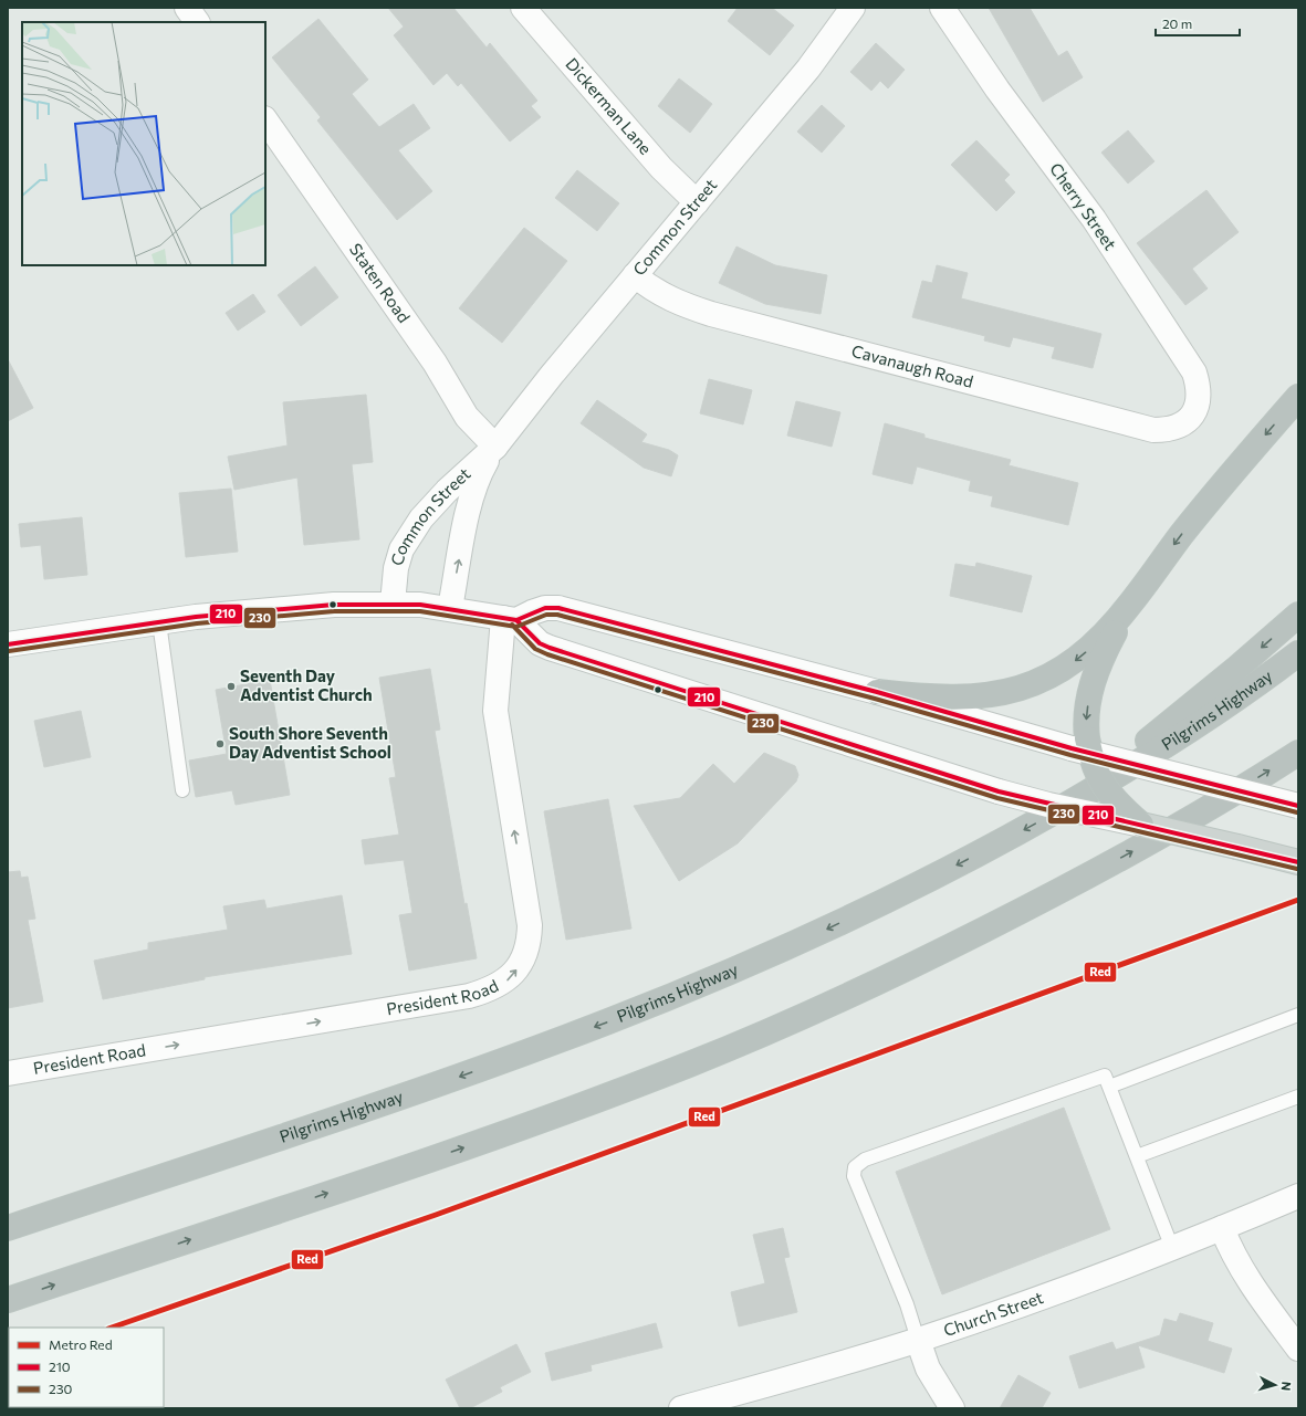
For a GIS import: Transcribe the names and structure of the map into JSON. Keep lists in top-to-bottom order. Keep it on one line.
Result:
{"streets":{"highway":["Pilgrims Highway"],"street":["Dickerman Lane","Cherry Street","Common Street","Staten Road","Cavanaugh Road","President Road","Church Street"]},"crossings":[["Dickerman Lane","Common Street"],["Cherry Street","Cavanaugh Road"],["Common Street","Staten Road"],["Common Street","Cavanaugh Road"]],"places":["Seventh Day Adventist Church","South Shore Seventh Day Adventist School"],"lines":["transit line 210","transit line 230","metro line Red"],"legend":["Metro Red","210","230"],"scale_bar":"20 m","north":"right"}
